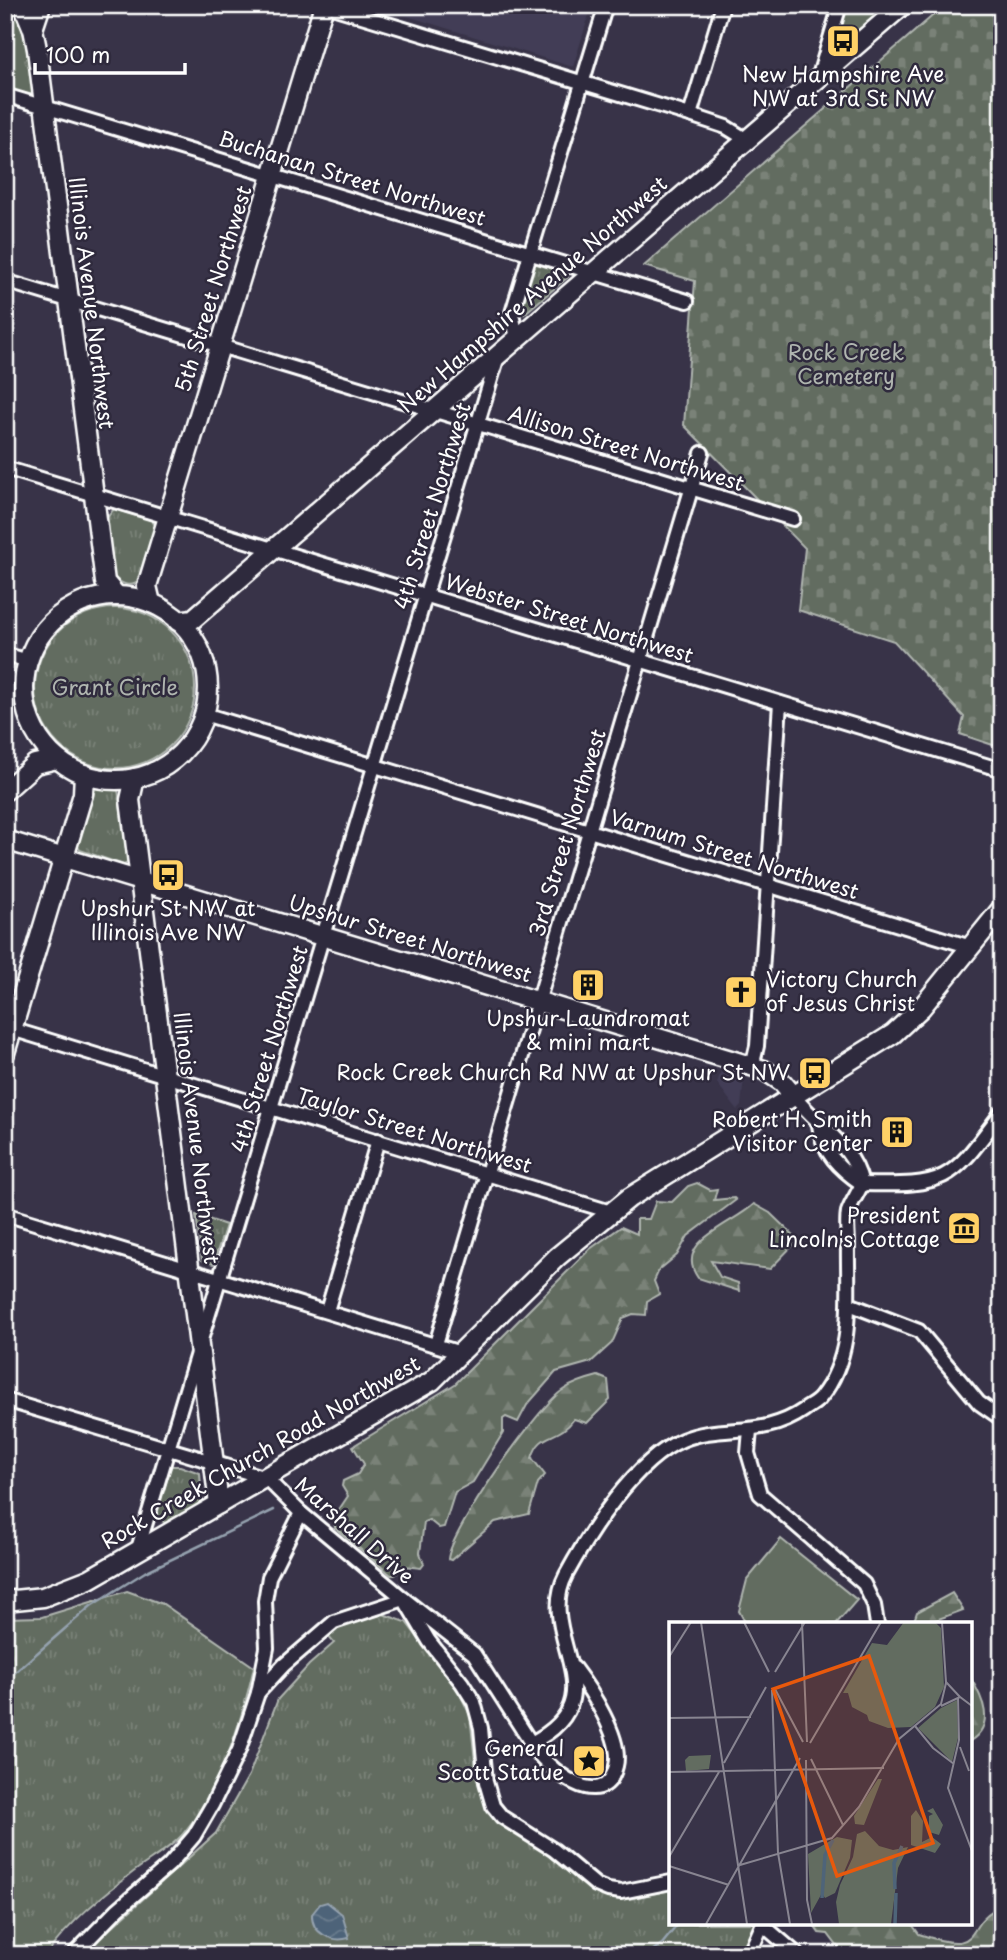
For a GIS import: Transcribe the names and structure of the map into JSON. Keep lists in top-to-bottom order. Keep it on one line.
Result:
{"streets":{"street":["Buchanan Street Northwest","5th Street Northwest","New Hampshire Avenue Northwest","Illinois Avenue Northwest","Allison Street Northwest","4th Street Northwest","Webster Street Northwest","3rd Street Northwest","Varnum Street Northwest","Upshur Street Northwest","Taylor Street Northwest","Rock Creek Church Road Northwest","Marshall Drive"]},"crossings":[["Buchanan Street Northwest","5th Street Northwest"],["Buchanan Street Northwest","New Hampshire Avenue Northwest"],["Buchanan Street Northwest","Illinois Avenue Northwest"],["5th Street Northwest","New Hampshire Avenue Northwest"],["5th Street Northwest","Illinois Avenue Northwest"],["5th Street Northwest","Allison Street Northwest"],["5th Street Northwest","Webster Street Northwest"],["5th Street Northwest","Varnum Street Northwest"],["New Hampshire Avenue Northwest","Illinois Avenue Northwest"],["New Hampshire Avenue Northwest","Allison Street Northwest"],["New Hampshire Avenue Northwest","4th Street Northwest"],["New Hampshire Avenue Northwest","Webster Street Northwest"],["New Hampshire Avenue Northwest","Varnum Street Northwest"],["Illinois Avenue Northwest","Allison Street Northwest"],["Illinois Avenue Northwest","4th Street Northwest"],["Illinois Avenue Northwest","Webster Street Northwest"],["Illinois Avenue Northwest","Varnum Street Northwest"],["Illinois Avenue Northwest","Upshur Street Northwest"],["Illinois Avenue Northwest","Taylor Street Northwest"],["Illinois Avenue Northwest","Rock Creek Church Road Northwest"],["Allison Street Northwest","4th Street Northwest"],["Allison Street Northwest","3rd Street Northwest"],["4th Street Northwest","Webster Street Northwest"],["4th Street Northwest","Varnum Street Northwest"],["4th Street Northwest","Upshur Street Northwest"],["4th Street Northwest","Taylor Street Northwest"],["4th Street Northwest","Rock Creek Church Road Northwest"],["Webster Street Northwest","3rd Street Northwest"],["3rd Street Northwest","Varnum Street Northwest"],["3rd Street Northwest","Upshur Street Northwest"],["3rd Street Northwest","Taylor Street Northwest"],["Varnum Street Northwest","Rock Creek Church Road Northwest"],["Upshur Street Northwest","Rock Creek Church Road Northwest"],["Taylor Street Northwest","Rock Creek Church Road Northwest"],["Rock Creek Church Road Northwest","Marshall Drive"]],"parks":["Rock Creek Cemetery","Grant Circle"],"places":{"bus stop":["New Hampshire Ave NW at 3rd St NW","Upshur St NW at Illinois Ave NW","Rock Creek Church Rd NW at Upshur St NW"],"building":["Upshur Laundromat & mini mart","Robert H. Smith Visitor Center"],"church":["Victory Church of Jesus Christ"],"museum":["President Lincoln's Cottage"],"place":["General Scott Statue"]},"scale_bar":"100 m"}
